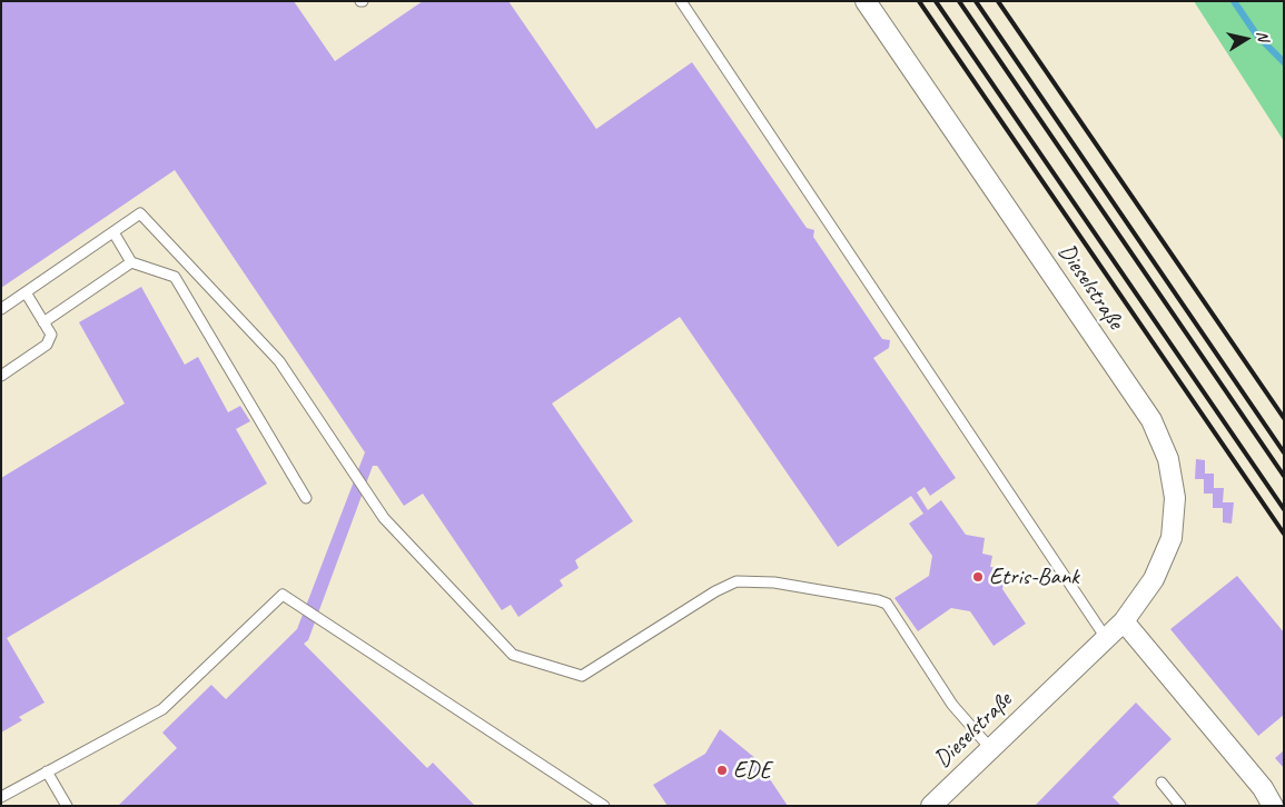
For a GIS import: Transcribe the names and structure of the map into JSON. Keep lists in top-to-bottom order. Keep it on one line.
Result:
{"streets":{"street":["Dieselstraße"]},"places":["Etris-Bank","EDE"],"north":"right"}
